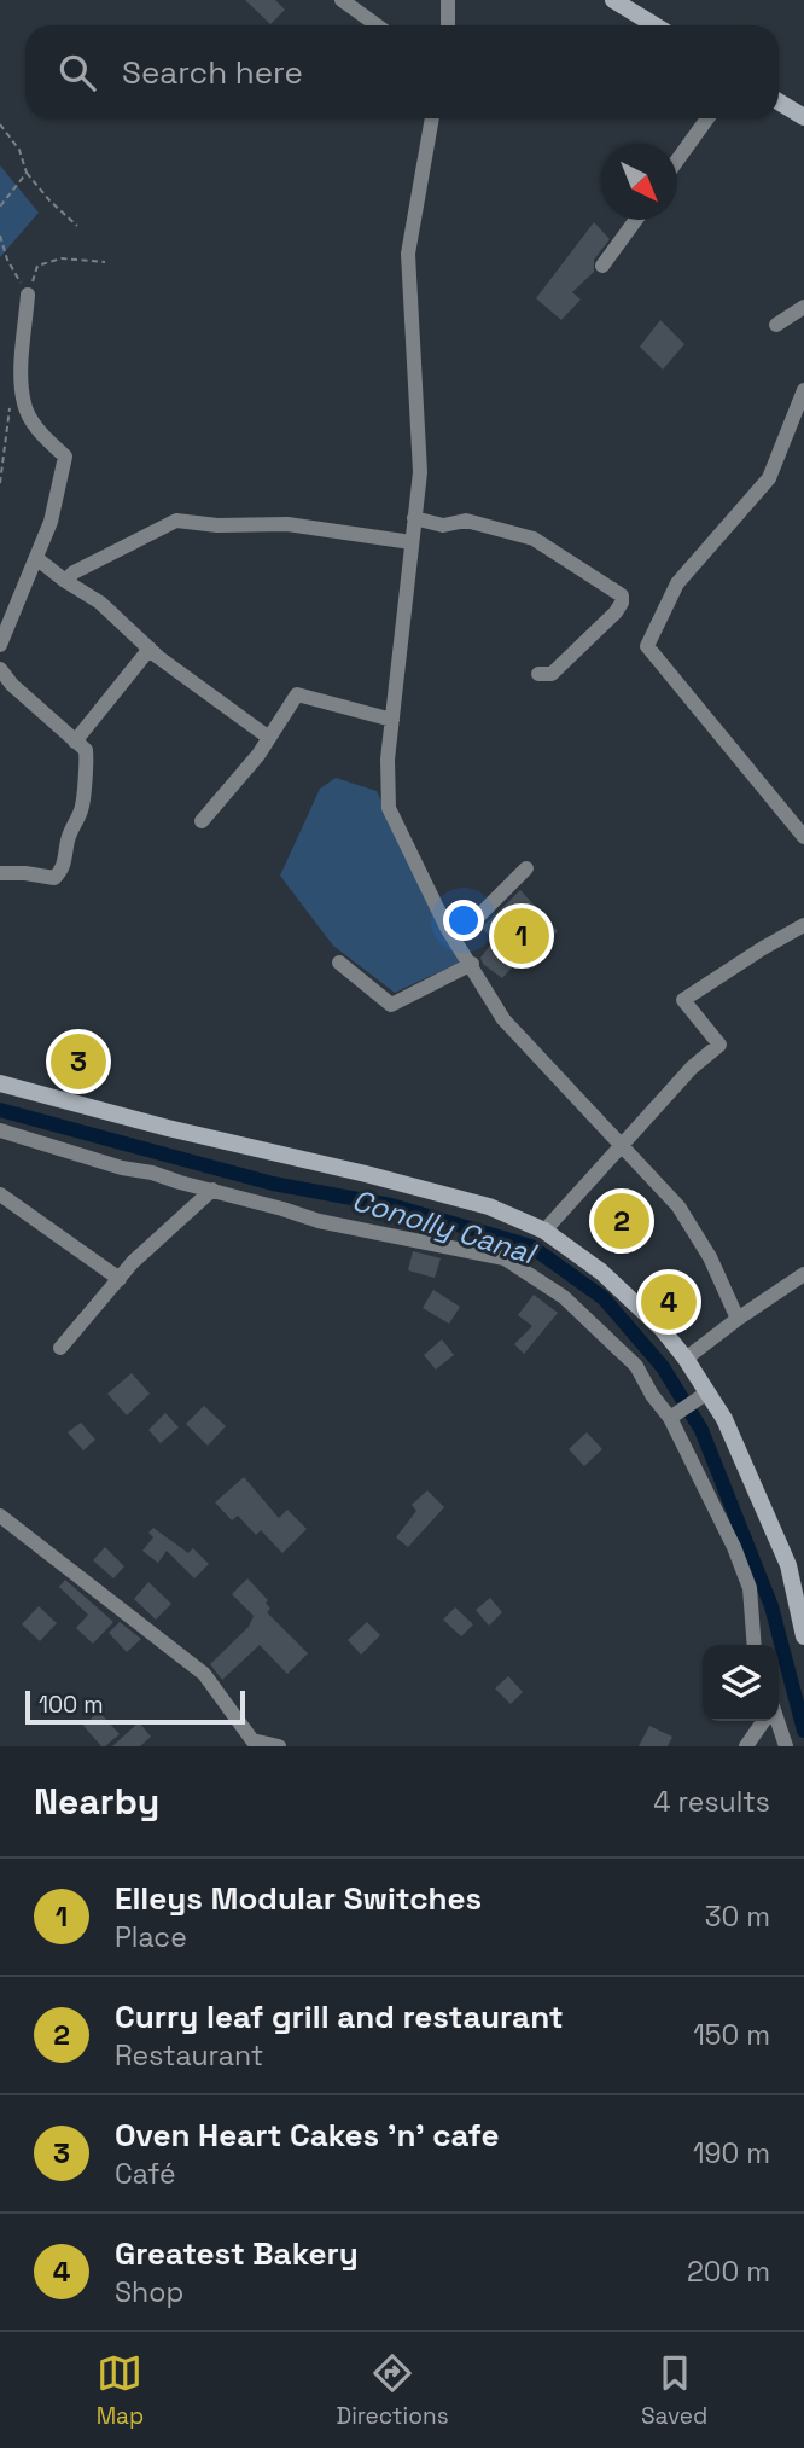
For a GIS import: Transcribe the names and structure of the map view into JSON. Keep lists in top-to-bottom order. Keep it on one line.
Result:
{"water":["Conolly Canal"],"scale_bar":"100 m","north":"bottom right","page":{"search":"Search here","pins":["1","3","2","4"],"scale":"100 m","heading":["Nearby","4 results"],"list":[{"mark":"1","name":"Elleys Modular Switches","note":"Place","value":"30 m"},{"mark":"2","name":"Curry leaf grill and restaurant","note":"Restaurant","value":"150 m"},{"mark":"3","name":"Oven Heart Cakes 'n' cafe","note":"Café","value":"190 m"},{"mark":"4","name":"Greatest Bakery","note":"Shop","value":"200 m"}],"nav":["Map","Directions","Saved"]}}
